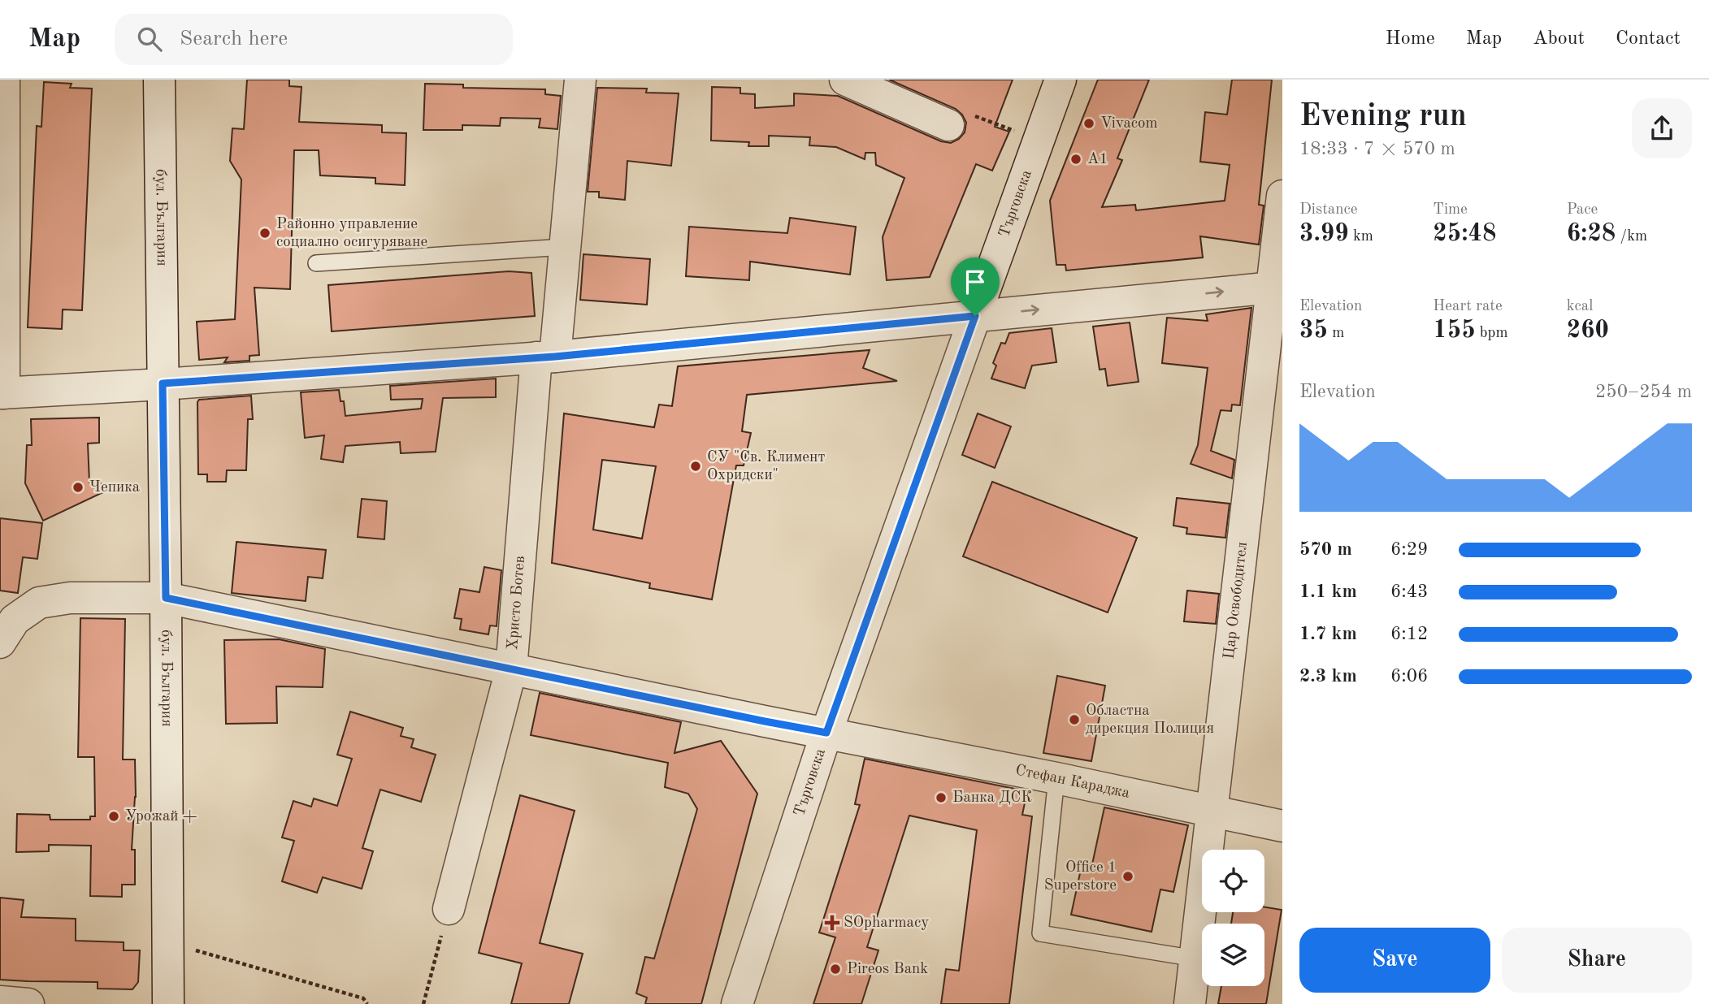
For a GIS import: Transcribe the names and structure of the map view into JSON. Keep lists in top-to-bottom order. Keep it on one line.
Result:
{"streets":{"street":["Търговска","бул. България","Цар Освободител","Христо Ботев","Стефан Караджа"]},"crossings":[["Търговска","Стефан Караджа"],["Цар Освободител","Стефан Караджа"],["Христо Ботев","Стефан Караджа"]],"places":{"other":["Vivacom","A1","Районно управление социално осигуряване","СУ \"Св. Климент Охридски\"","Чепика","Областна дирекция Полиция","Банка ДСК","Урожай +","Office 1 Superstore","Pireos Bank"],"health":["SOpharmacy"]},"page":{"header":"Map","search":"Search here","nav":["Home","Map","About","Contact"],"heading":["Evening run","18:33 · 7 × 570 m"],"stats":[["Distance","3.99 km"],["Time","25:48"],["Pace","6:28 /km"],["Elevation","35 m"],["Heart rate","155 bpm"],["kcal","260"]],"chart":["Elevation","250–254 m"],"list":[{"name":"570 m","note":"6:29"},{"name":"1.1 km","note":"6:43"},{"name":"1.7 km","note":"6:12"},{"name":"2.3 km","note":"6:06"}],"buttons":["Save","Share"]}}
